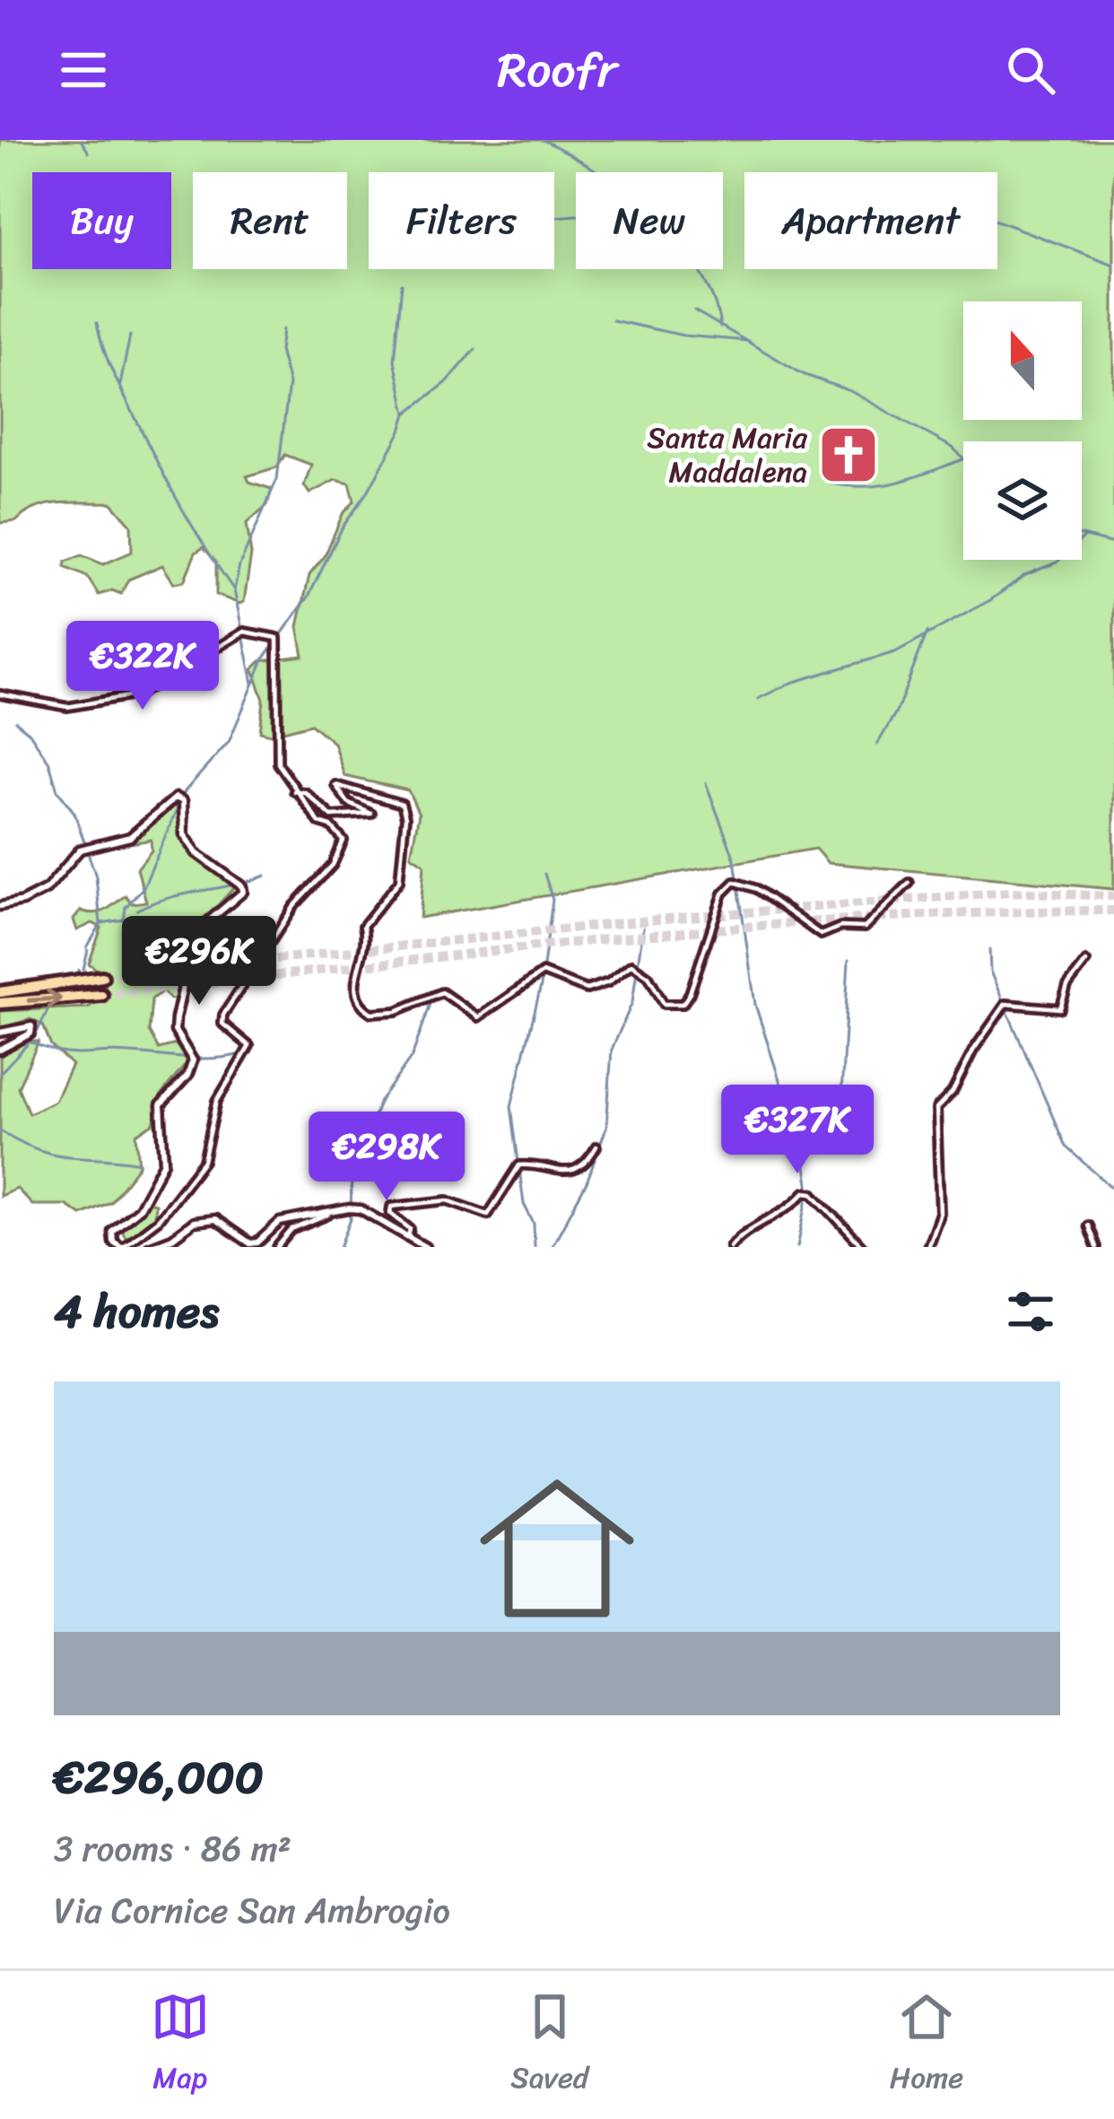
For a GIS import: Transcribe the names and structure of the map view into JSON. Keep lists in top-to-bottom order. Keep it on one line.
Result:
{"places":{"church":["Santa Maria Maddalena"]},"north":"top","page":{"header":"Roofr","chip":["Buy","Rent","Filters","New","Apartment"],"price":["€322K","€296K","€327K","€298K"],"heading":"4 homes","list":[{"name":"€296,000","note":"3 rooms · 86 m² · Via Cornice San Ambrogio"}],"tabs":["Map","Saved","Home"]}}
